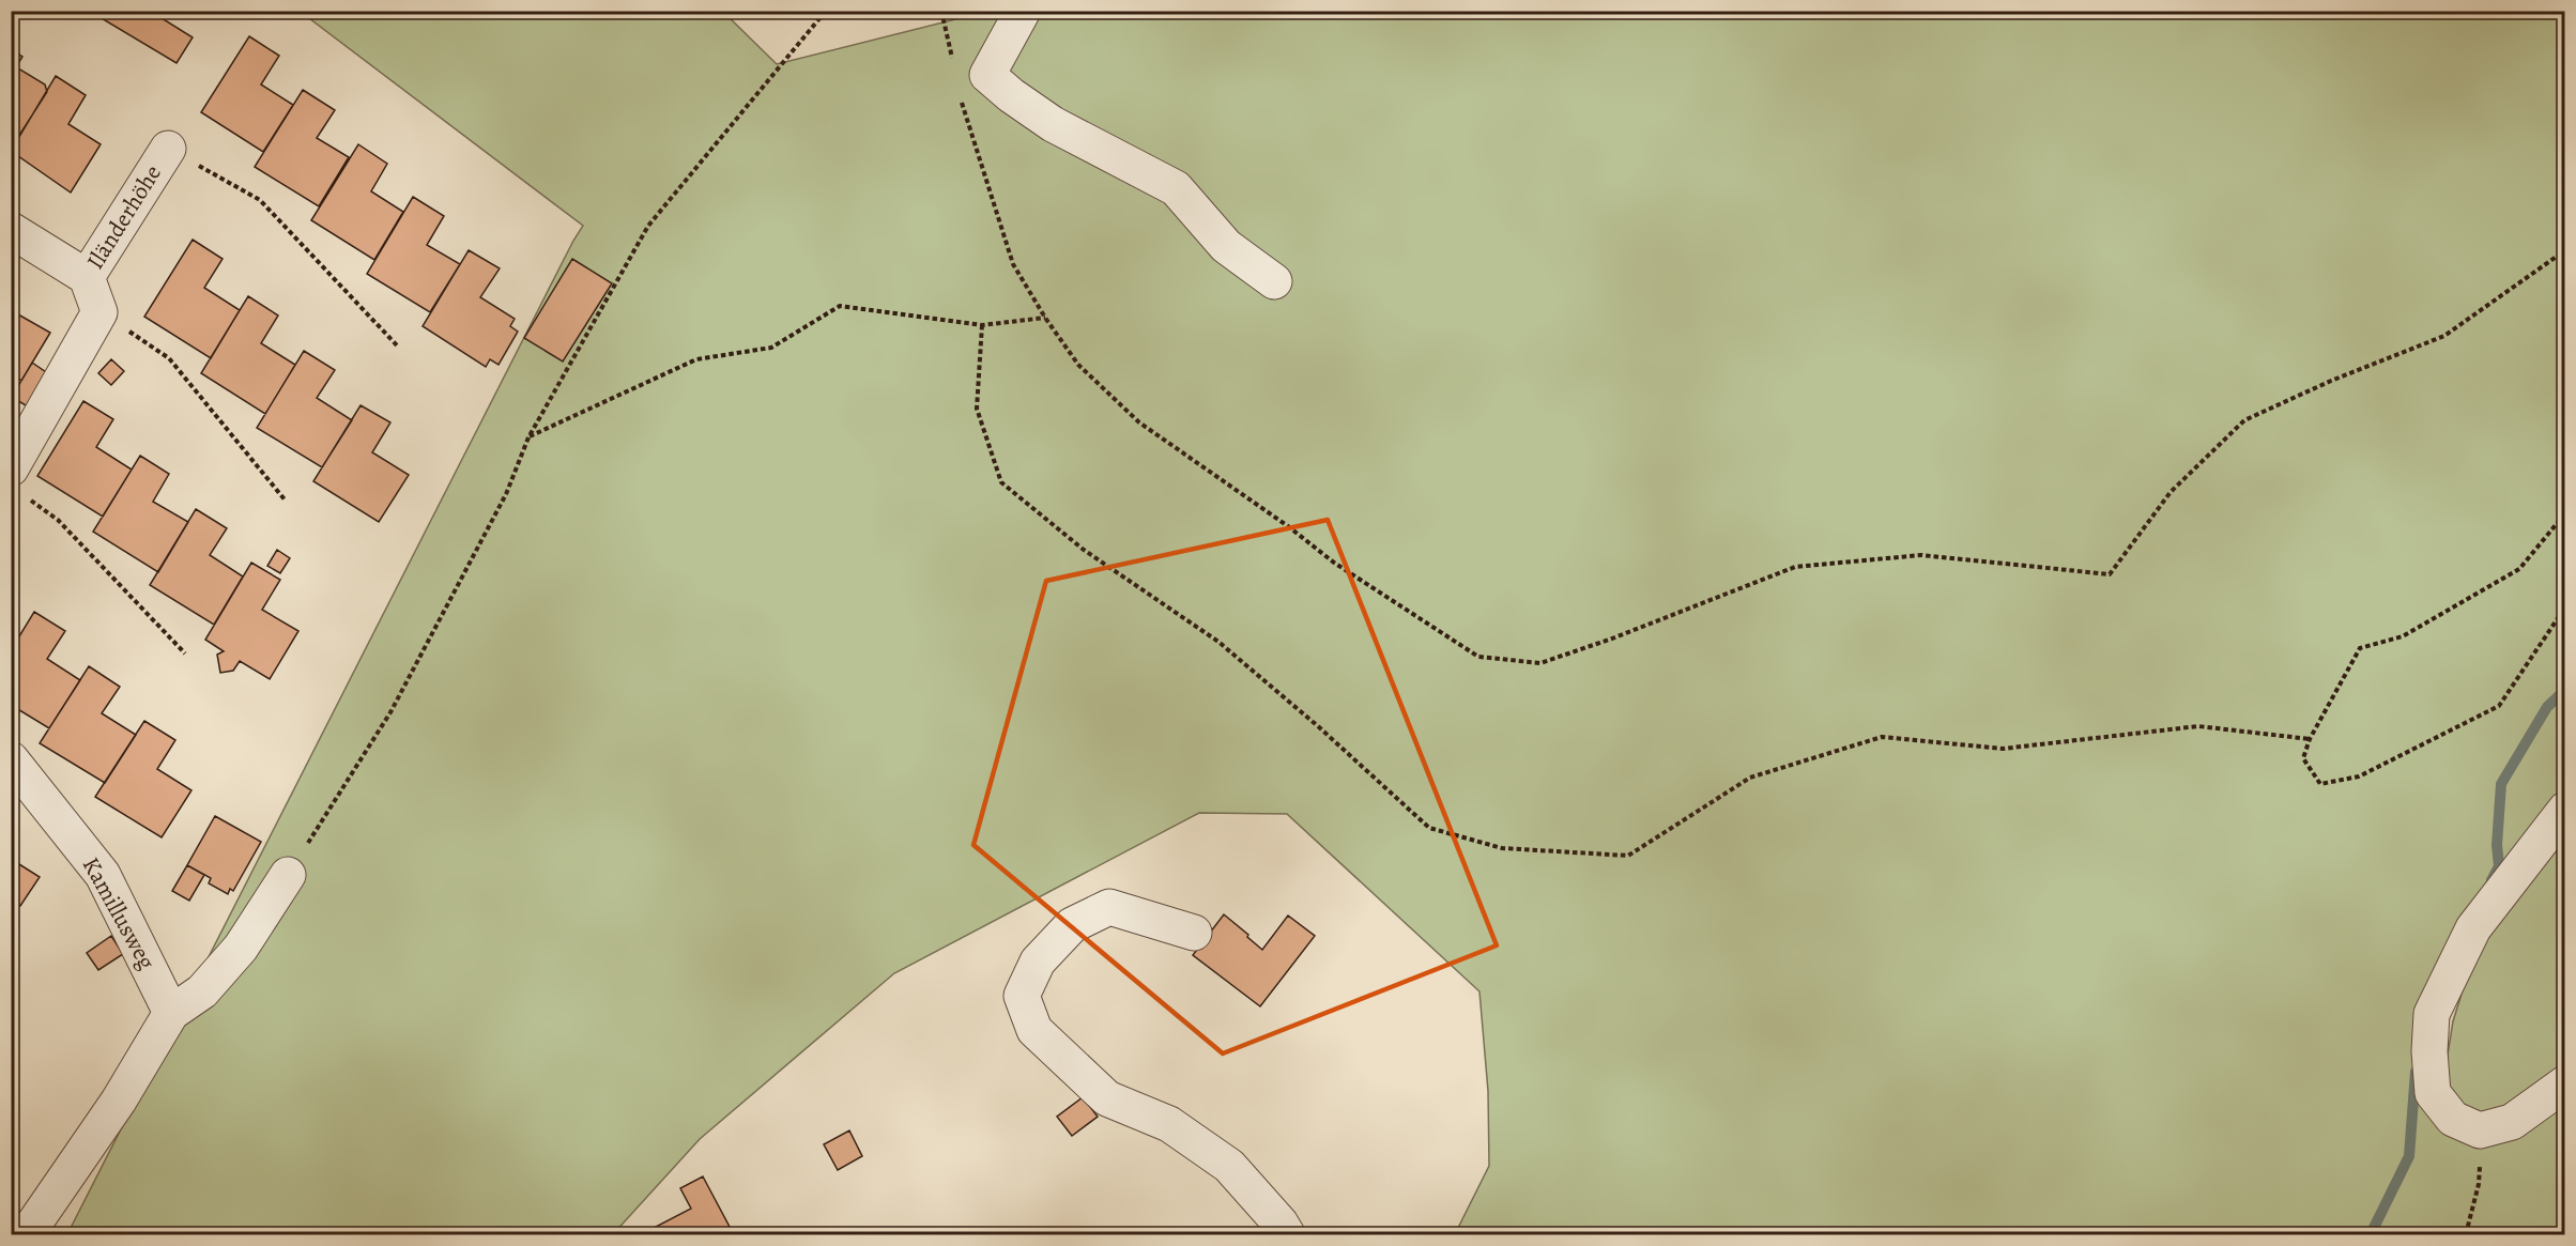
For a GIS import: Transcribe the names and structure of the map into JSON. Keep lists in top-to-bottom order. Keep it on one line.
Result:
{"streets":{"street":["Iländerhöhe","Kamillusweg"]}}
